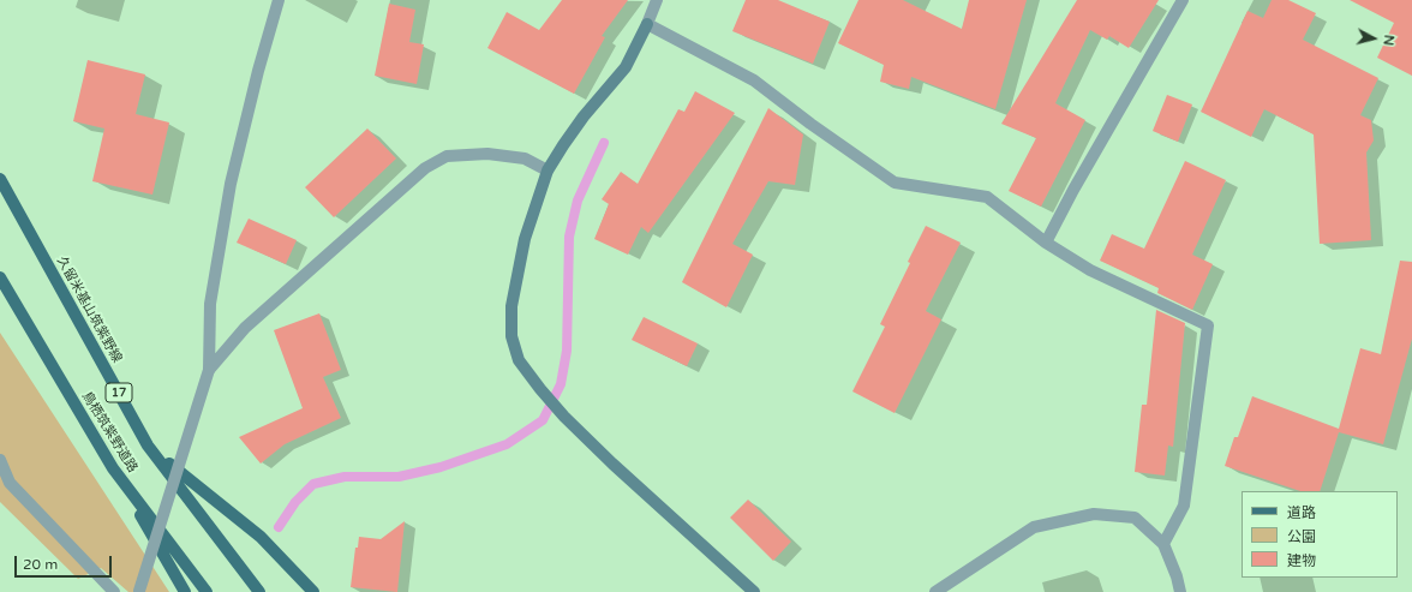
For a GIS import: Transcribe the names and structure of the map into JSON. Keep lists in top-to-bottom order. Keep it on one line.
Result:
{"streets":{"main road":["久留米基山筑紫野線","17","鳥栖筑紫野道路"]},"legend":["道路","公園","建物"],"scale_bar":"20 m","north":"right"}
